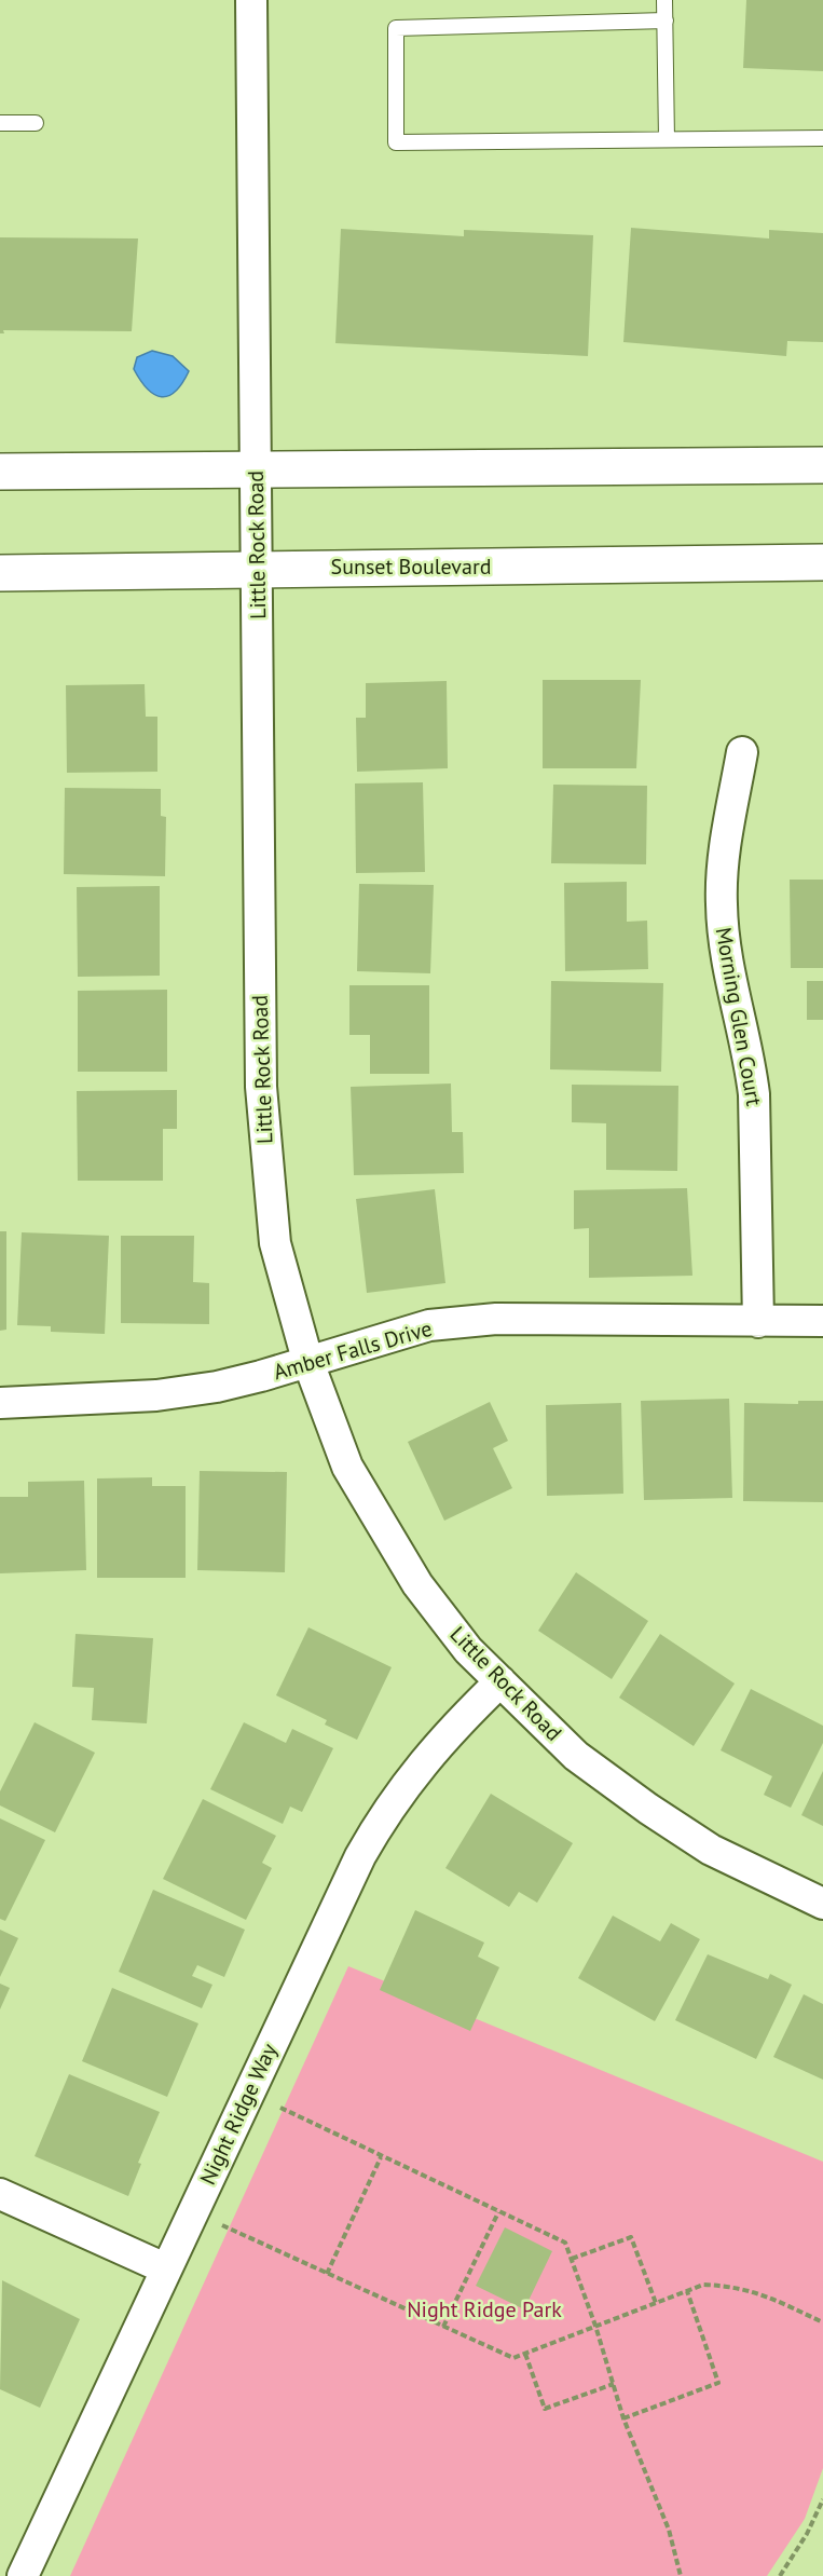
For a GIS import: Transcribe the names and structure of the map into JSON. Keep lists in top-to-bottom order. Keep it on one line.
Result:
{"streets":{"main road":["Sunset Boulevard"],"street":["Little Rock Road","Morning Glen Court","Amber Falls Drive","Night Ridge Way"]},"crossings":[["Little Rock Road","Sunset Boulevard"],["Little Rock Road","Amber Falls Drive"],["Little Rock Road","Night Ridge Way"],["Morning Glen Court","Amber Falls Drive"]],"parks":["Night Ridge Park"]}
